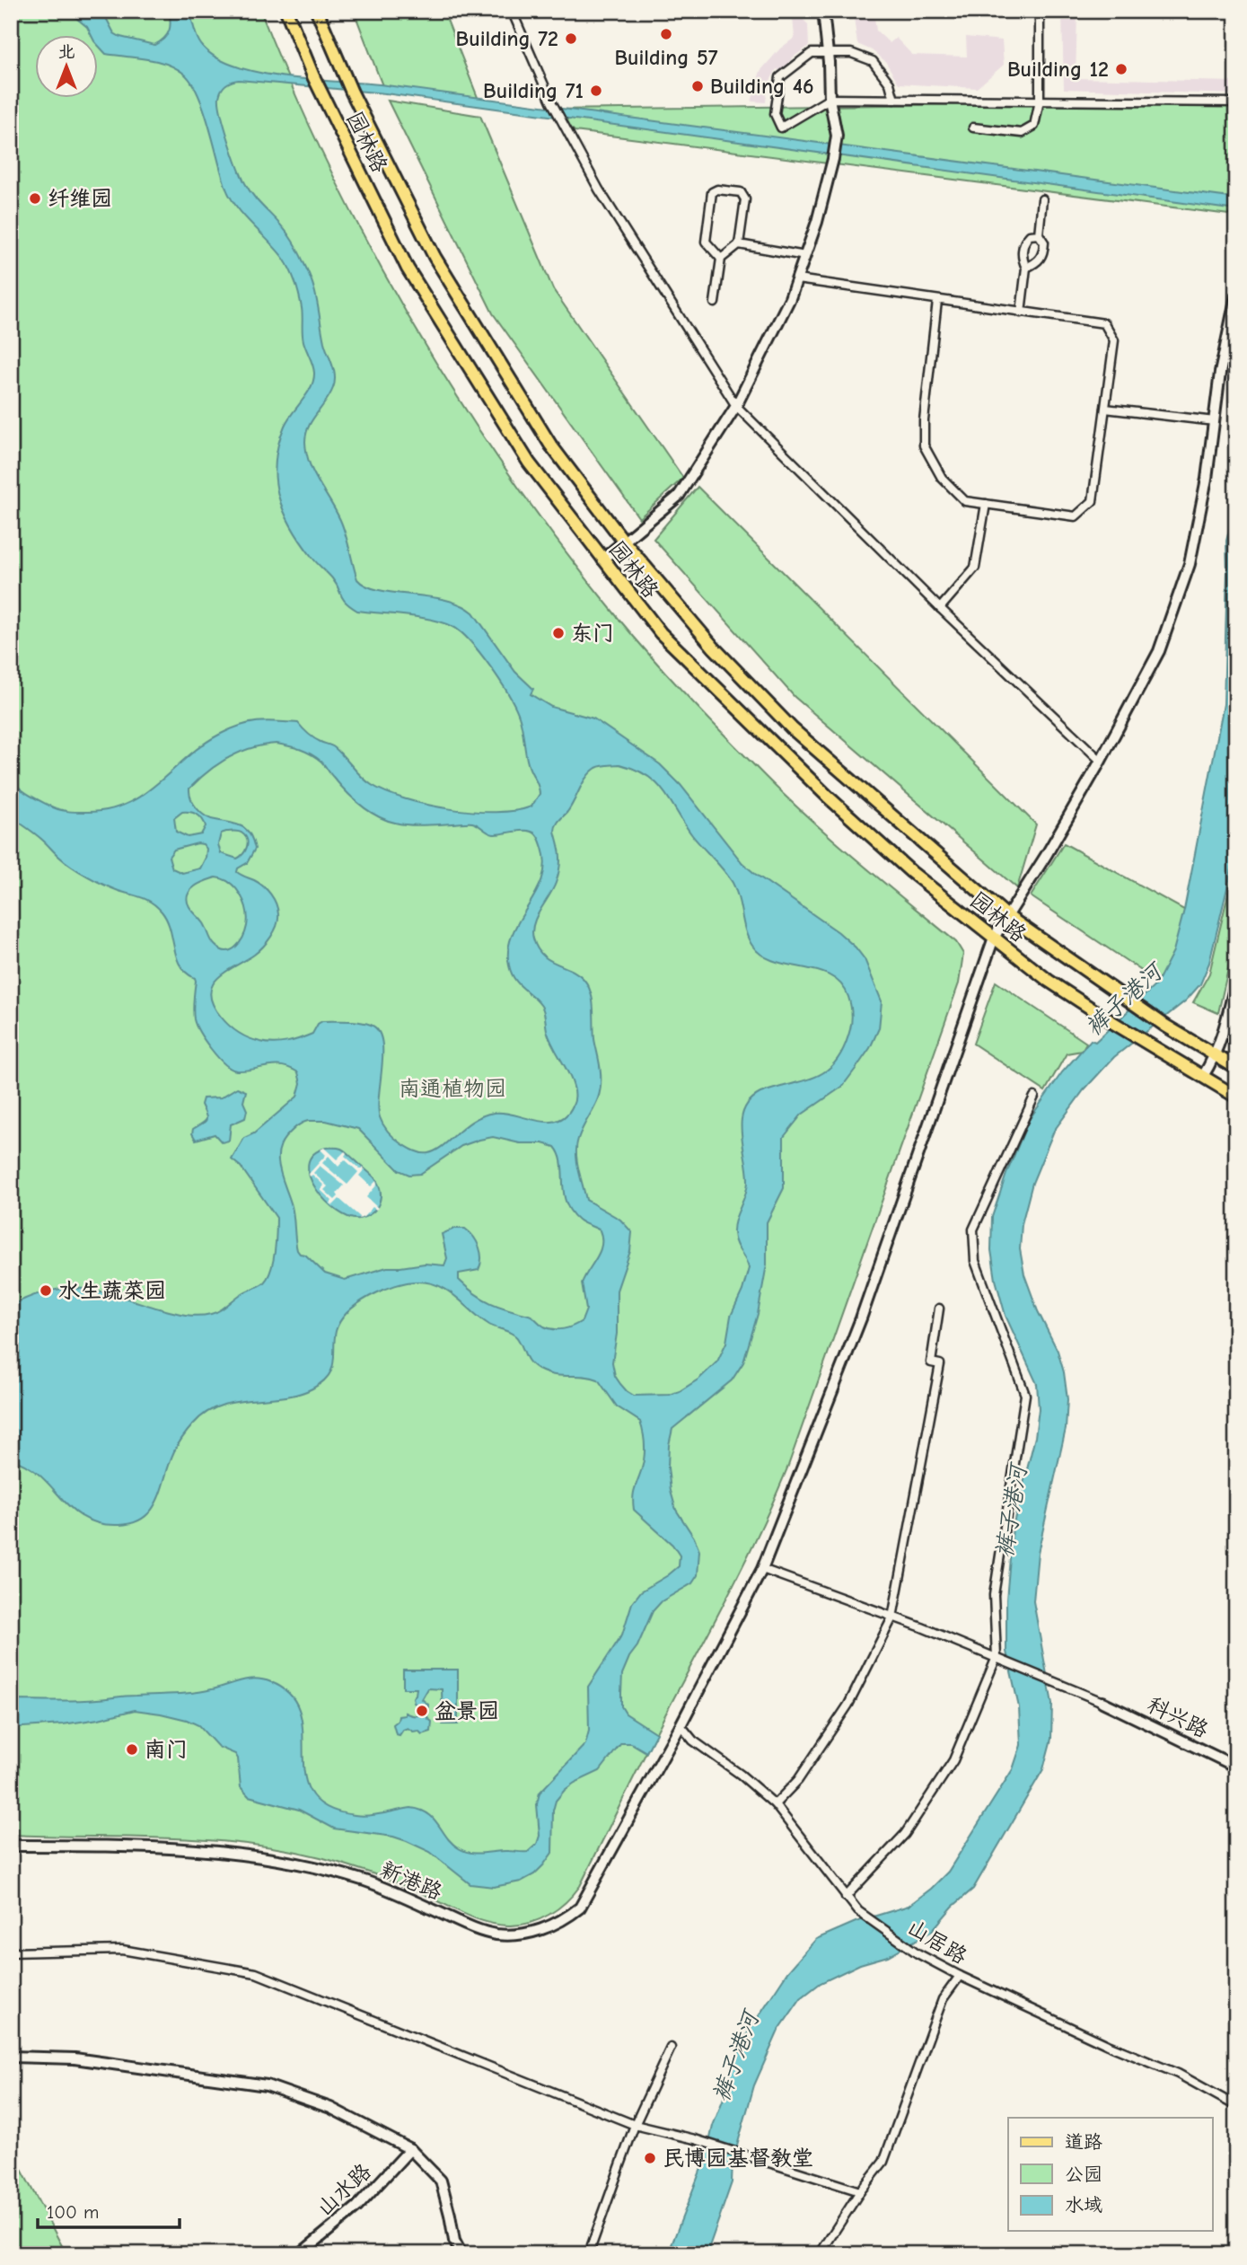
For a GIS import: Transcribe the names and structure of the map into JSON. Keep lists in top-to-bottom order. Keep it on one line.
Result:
{"streets":{"main road":["园林路"],"street":["科兴路","新港路","山居路","山水路"]},"crossings":[["园林路","新港路"],["新港路","山居路"]],"water":["裤子港河"],"parks":["南通植物园"],"places":["Building 57","Building 72","Building 12","Building 46","Building 71","纤维园","东门","水生蔬菜园","盆景园","南门","民博园基督教堂"],"legend":["道路","公园","水域"],"scale_bar":"100 m","north":"top"}
